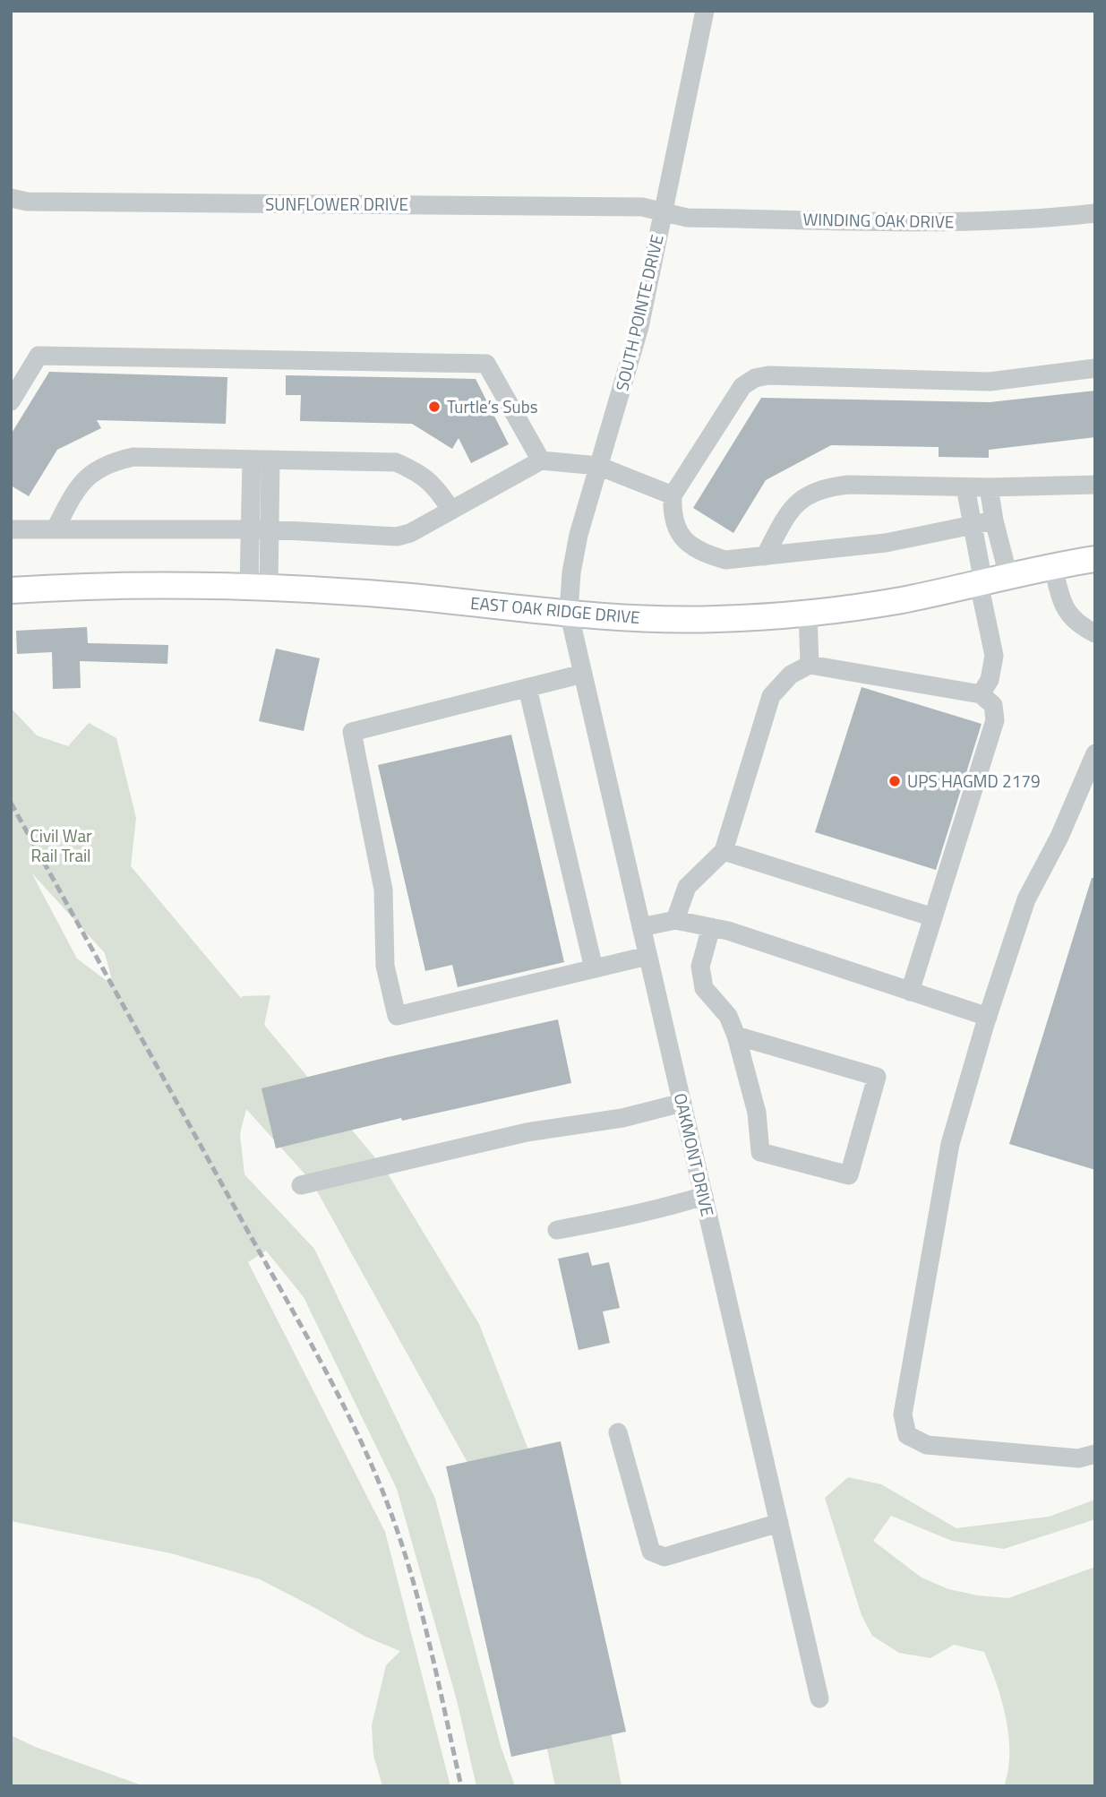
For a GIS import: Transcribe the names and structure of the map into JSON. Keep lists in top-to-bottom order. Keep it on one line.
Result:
{"streets":{"main road":["EAST OAK RIDGE DRIVE"],"street":["SUNFLOWER DRIVE","WINDING OAK DRIVE","SOUTH POINTE DRIVE","OAKMONT DRIVE"]},"crossings":[["SUNFLOWER DRIVE","WINDING OAK DRIVE"],["SUNFLOWER DRIVE","SOUTH POINTE DRIVE"],["WINDING OAK DRIVE","SOUTH POINTE DRIVE"],["SOUTH POINTE DRIVE","EAST OAK RIDGE DRIVE"],["SOUTH POINTE DRIVE","OAKMONT DRIVE"],["EAST OAK RIDGE DRIVE","OAKMONT DRIVE"]],"parks":["Civil War Rail Trail"],"places":["Turtle’s Subs","UPS HAGMD 2179"]}
